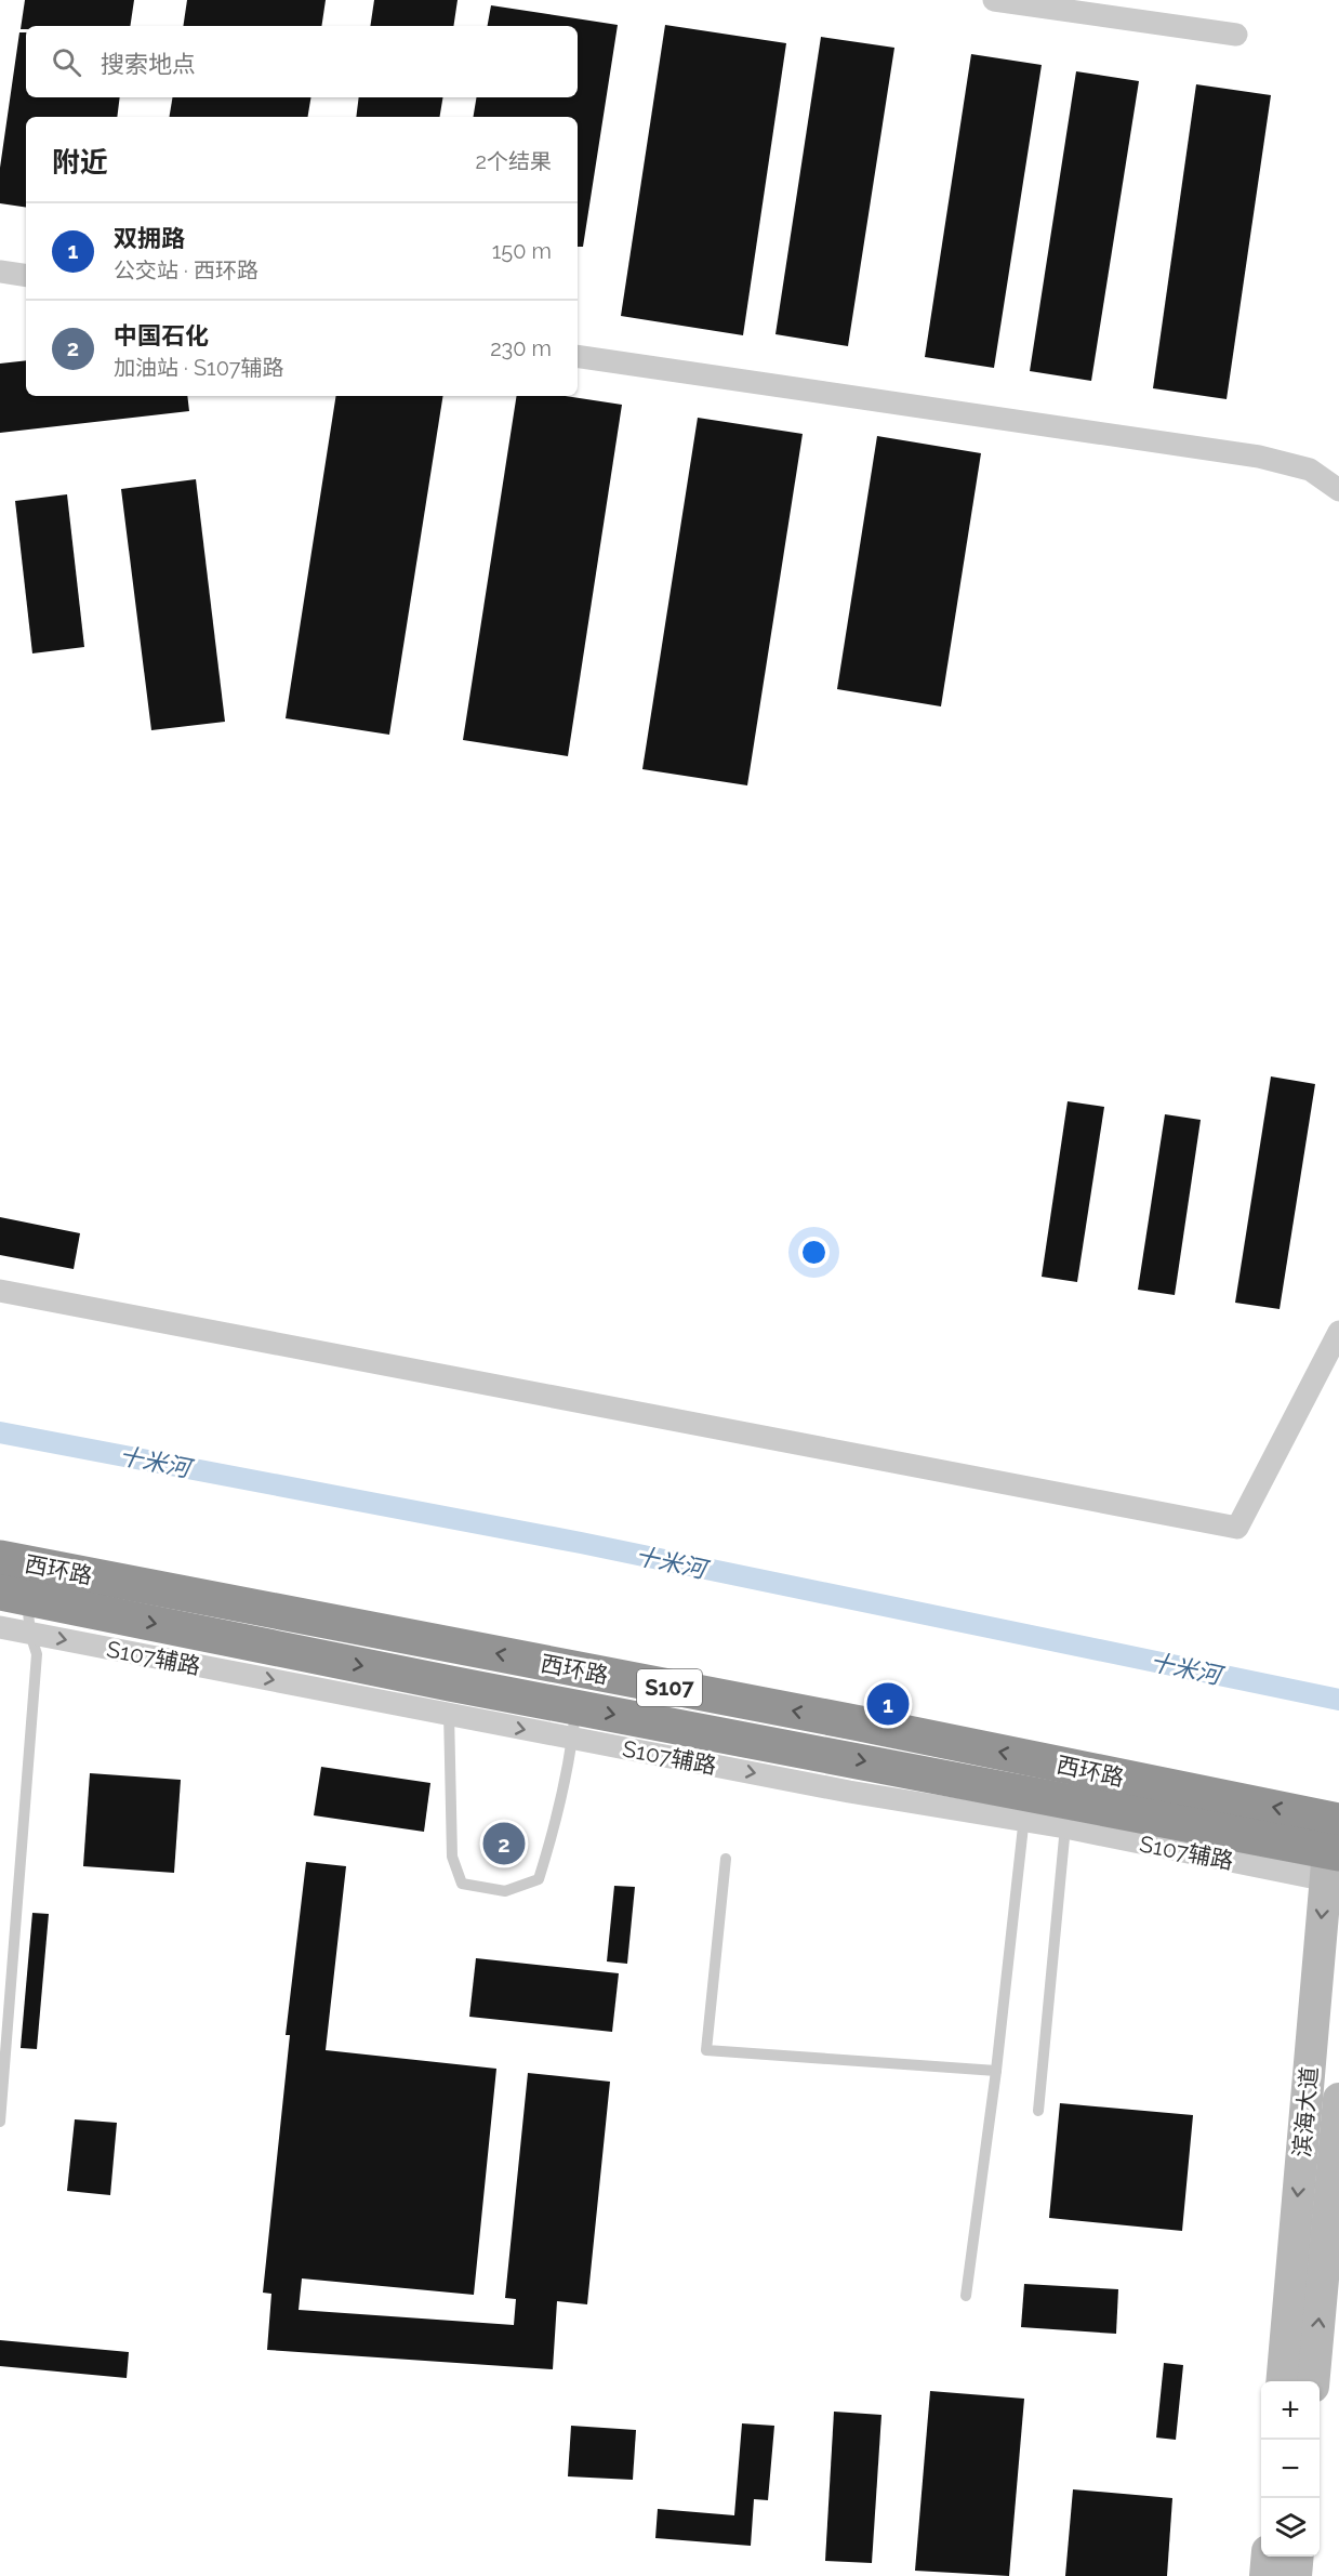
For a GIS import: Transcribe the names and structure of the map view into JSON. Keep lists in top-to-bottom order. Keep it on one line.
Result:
{"streets":{"highway":["西环路","S107"],"main road":["滨海大道"],"street":["S107辅路"]},"crossings":[["西环路","S107辅路"],["西环路","滨海大道"]],"one_way":["S107辅路"],"water":["十米河"],"page":{"search":"搜索地点","heading":["附近","2个结果"],"list":[{"mark":"1","name":"双拥路","note":"公交站 · 西环路","value":"150 m"},{"mark":"2","name":"中国石化","note":"加油站 · S107辅路","value":"230 m"}],"pins":["1","2"],"map_buttons":["+","−"]}}
